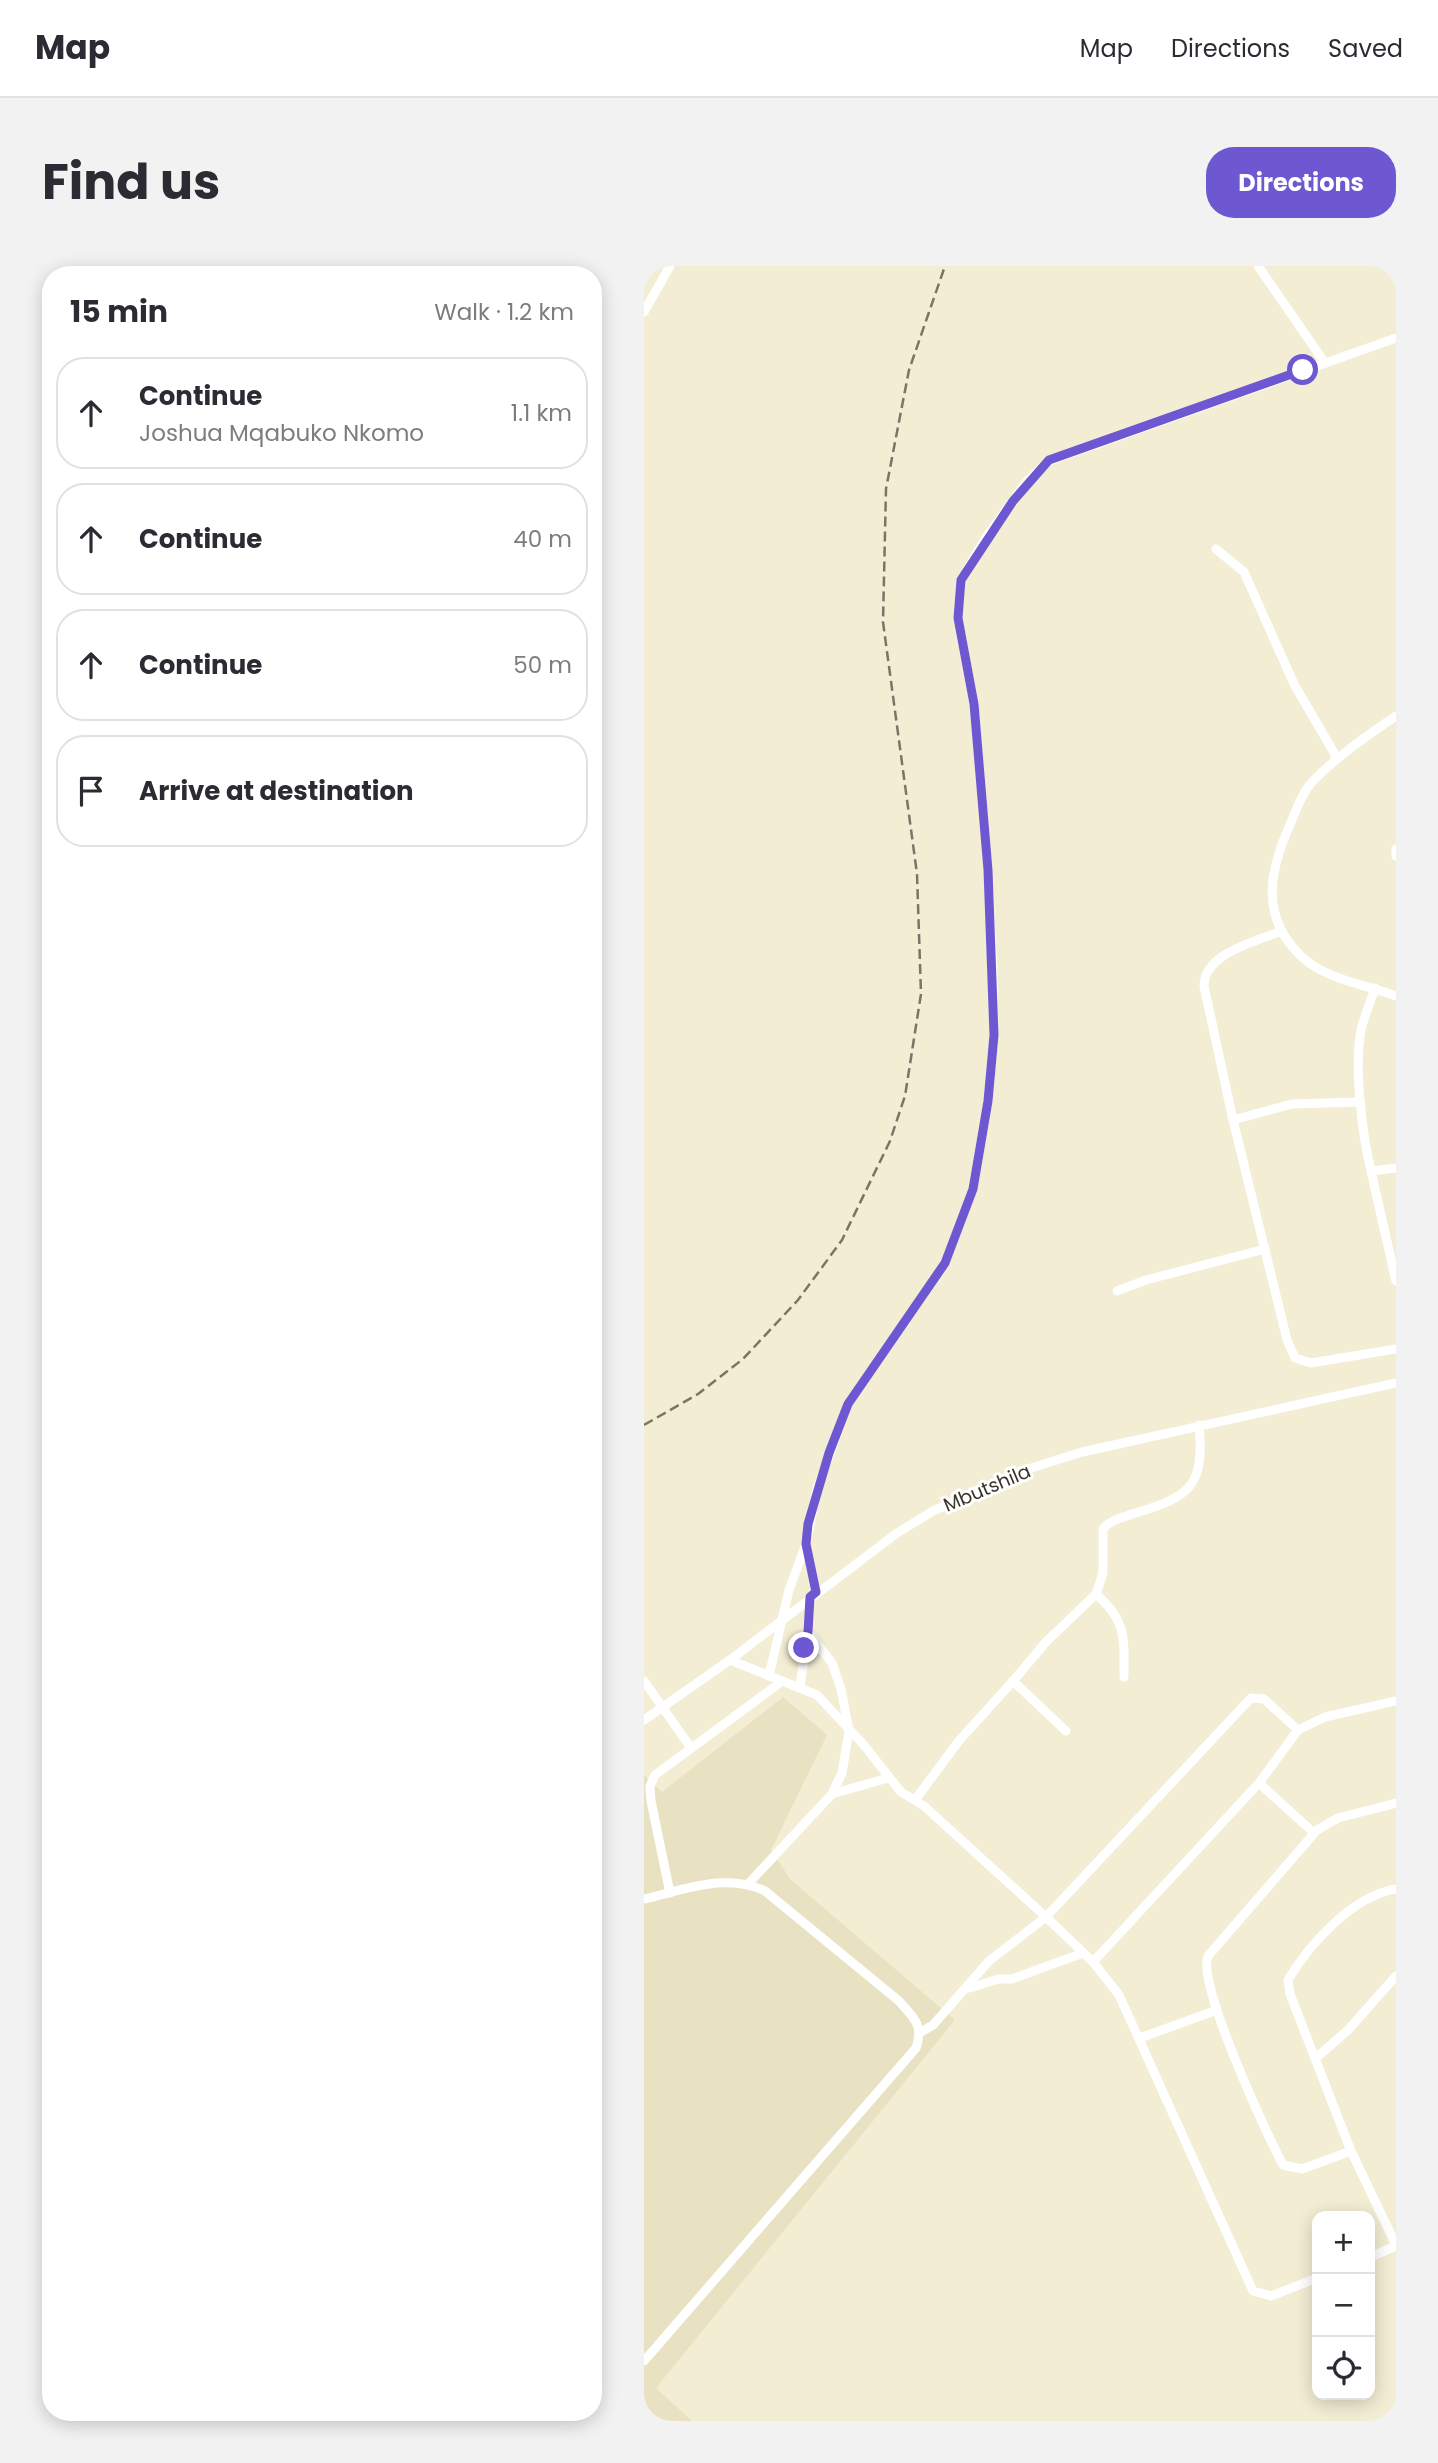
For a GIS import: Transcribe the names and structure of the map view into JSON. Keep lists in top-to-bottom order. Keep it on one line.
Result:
{"streets":{"street":["Mbutshila"]},"page":{"header":"Map","nav":["Map","Directions","Saved"],"title":"Find us","buttons":"Directions","heading":["15 min","Walk · 1.2 km"],"list":[["Continue","Joshua Mqabuko Nkomo","1.1 km"],["Continue","40 m"],["Continue","50 m"],"Arrive at destination"],"map_buttons":["+","−"]}}
